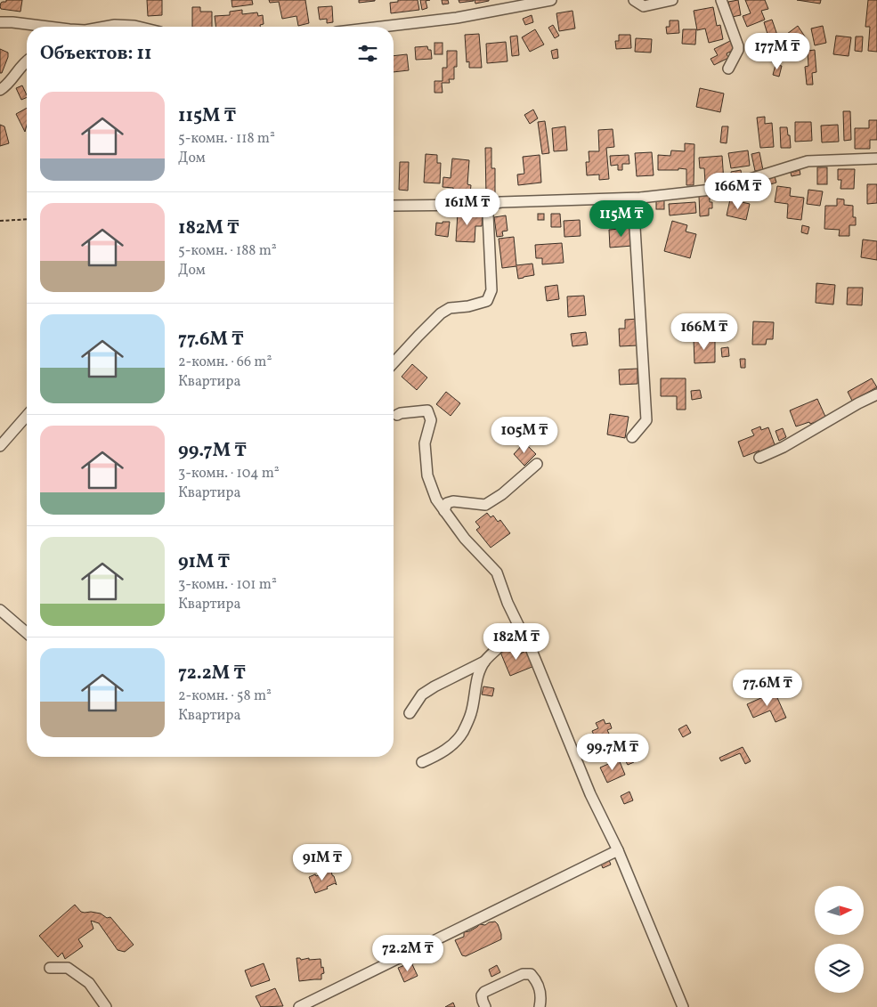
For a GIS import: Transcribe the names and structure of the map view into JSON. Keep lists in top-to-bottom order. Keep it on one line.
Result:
{"north":"right","page":{"heading":"Объектов: 11","price":["177M ₸","166M ₸","161M ₸","115M ₸","166M ₸","105M ₸","182M ₸","77.6M ₸","99.7M ₸","91M ₸","72.2M ₸"],"list":[{"name":"115M ₸","note":"5-комн. · 118 m² · Дом"},{"name":"182M ₸","note":"5-комн. · 188 m² · Дом"},{"name":"77.6M ₸","note":"2-комн. · 66 m² · Квартира"},{"name":"99.7M ₸","note":"3-комн. · 104 m² · Квартира"},{"name":"91M ₸","note":"3-комн. · 101 m² · Квартира"},{"name":"72.2M ₸","note":"2-комн. · 58 m² · Квартира"}]}}
